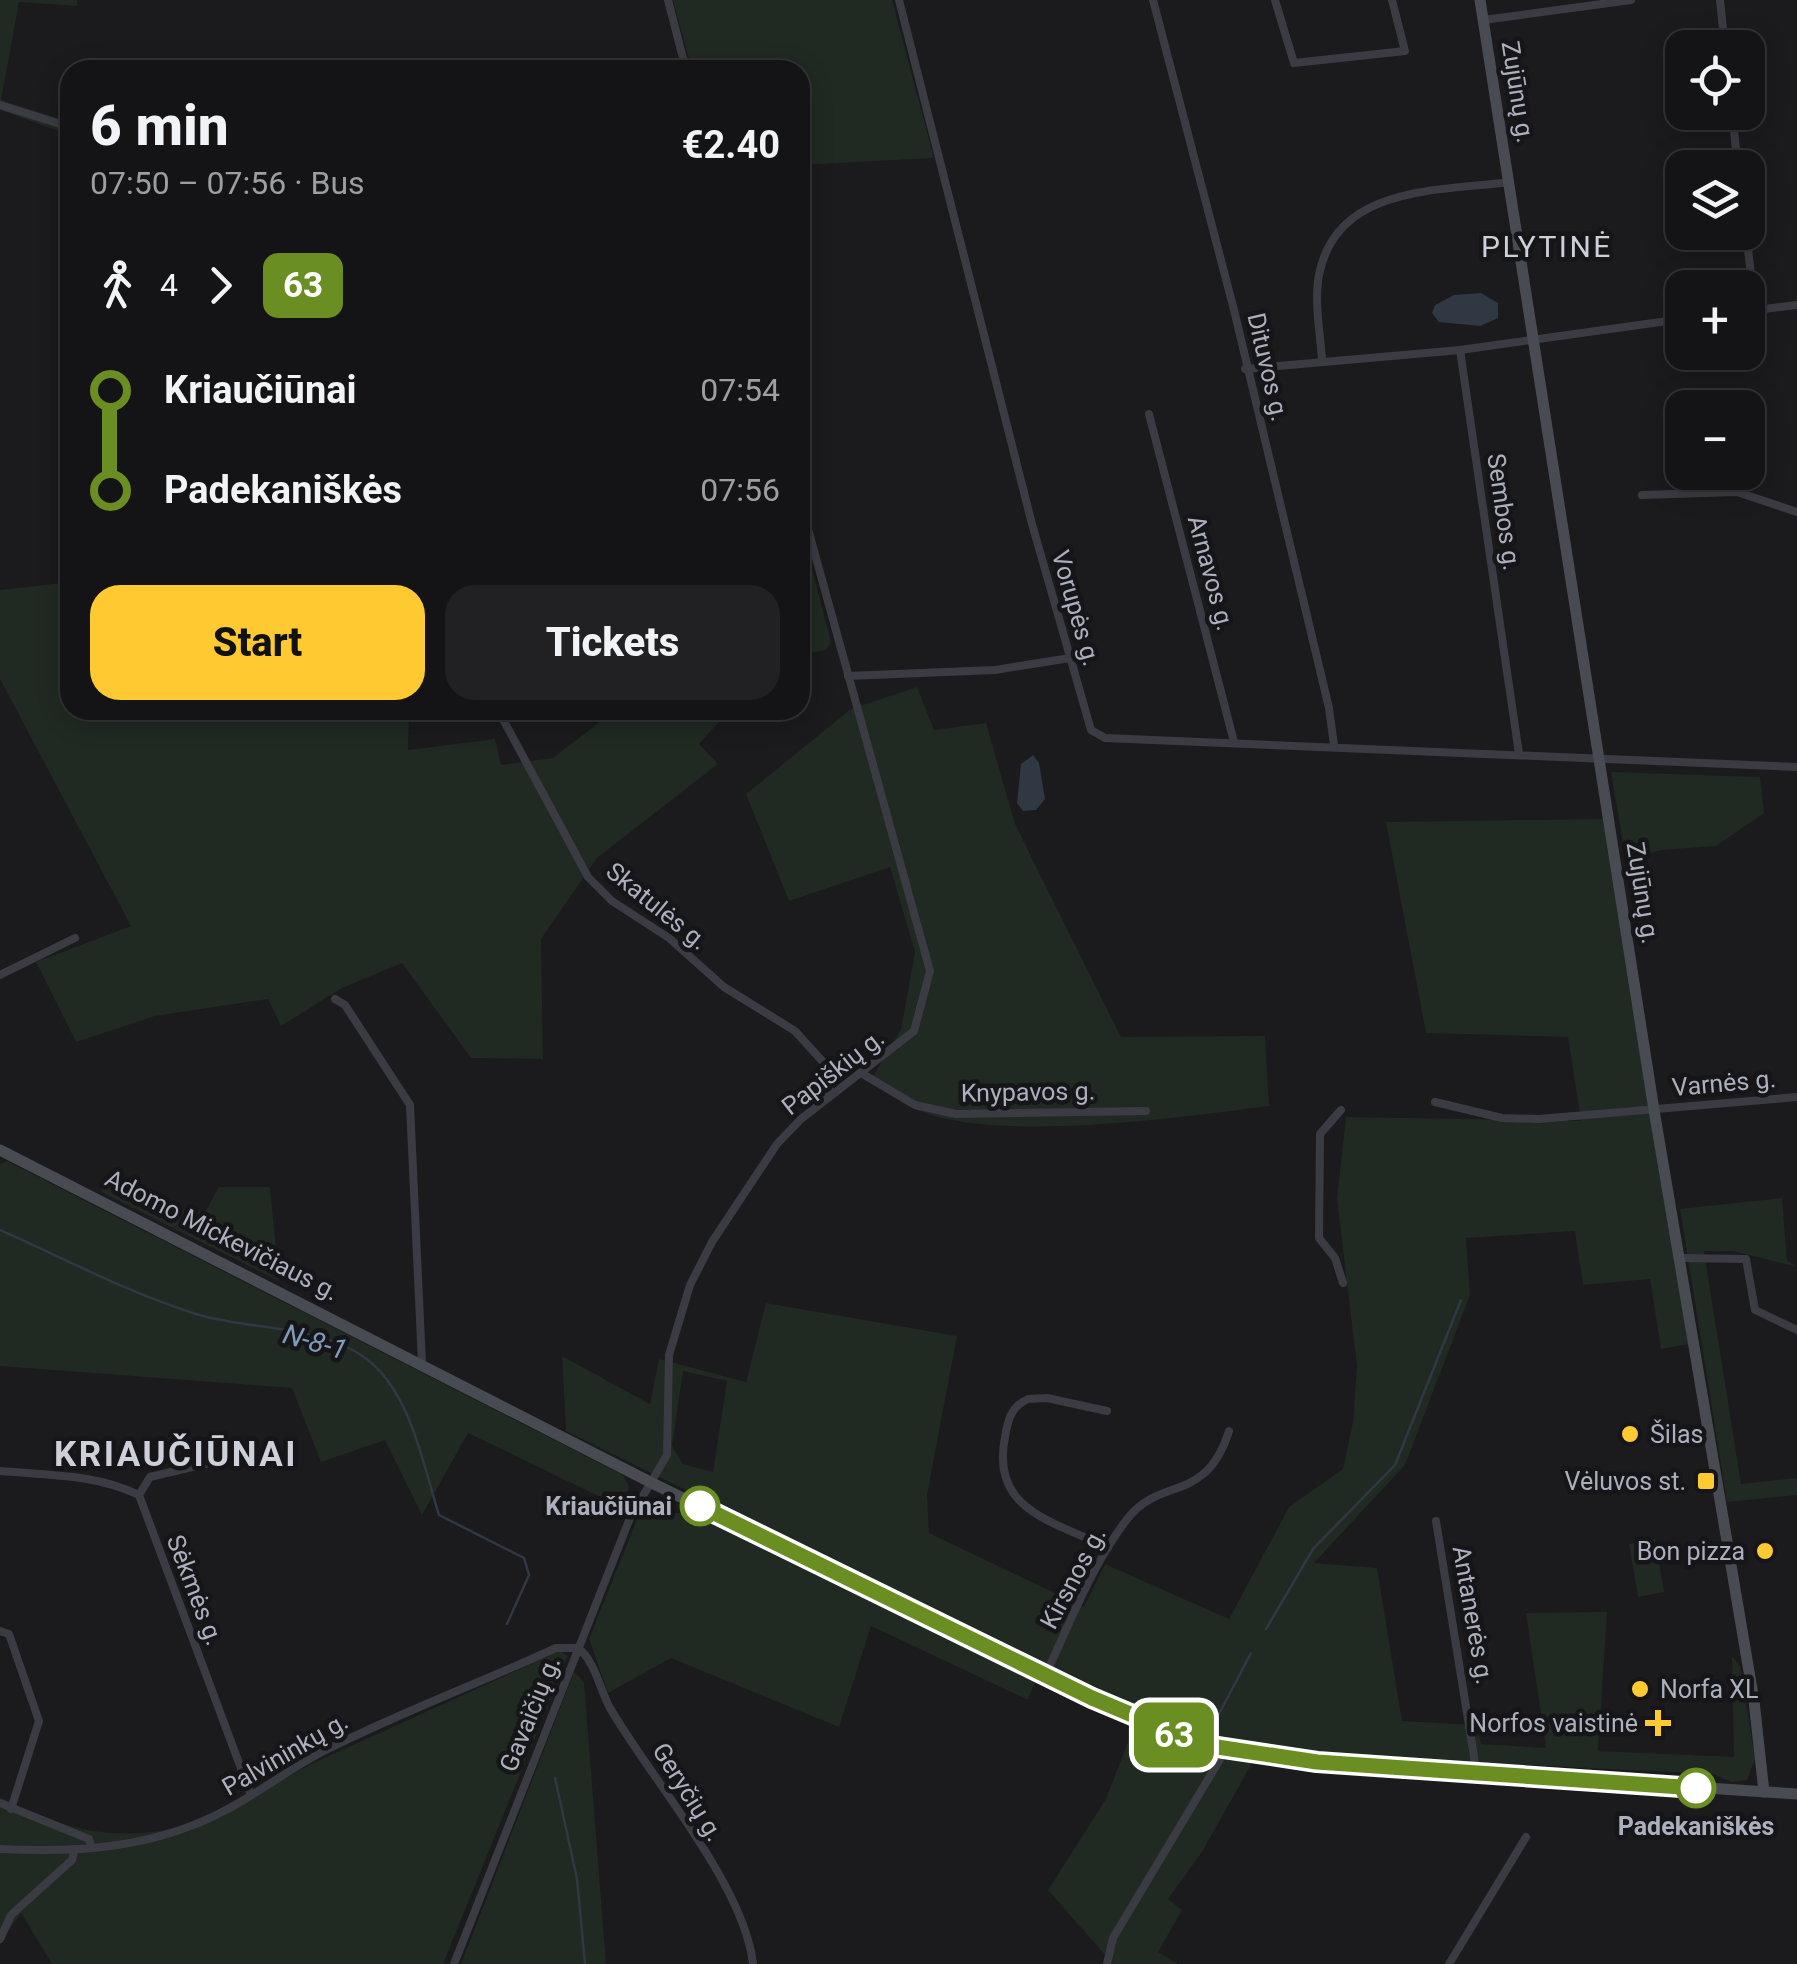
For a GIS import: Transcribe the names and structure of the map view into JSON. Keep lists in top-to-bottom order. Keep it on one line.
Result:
{"streets":{"main road":["Zujūnų g.","Adomo Mickevičiaus g."],"street":["Dituvos g.","Sembos g.","Arnavos g.","Vorupės g.","Skatulės g.","Papiškių g.","Varnės g.","Knypavos g.","Kirsnos g.","Sėkmės g.","Antanerės g.","Gavaičių g.","Palvininkų g.","Geryčių g."]},"crossings":[["Zujūnų g.","Vorupės g."],["Zujūnų g.","Varnės g."],["Zujūnų g.","Adomo Mickevičiaus g."],["Dituvos g.","Vorupės g."],["Sembos g.","Vorupės g."],["Arnavos g.","Vorupės g."],["Skatulės g.","Papiškių g."],["Papiškių g.","Knypavos g."],["Papiškių g.","Adomo Mickevičiaus g."],["Papiškių g.","Gavaičių g."],["Adomo Mickevičiaus g.","Kirsnos g."],["Adomo Mickevičiaus g.","Antanerės g."],["Adomo Mickevičiaus g.","Gavaičių g."],["Sėkmės g.","Palvininkų g."],["Gavaičių g.","Palvininkų g."],["Gavaičių g.","Geryčių g."],["Palvininkų g.","Geryčių g."]],"districts":["PLYTINĖ","KRIAUČIŪNAI"],"water":["N-8-1"],"places":{"other":["Šilas","Kriaučiūnai","Bon pizza","Norfa XL","Padekaniškės"],"transit":["Vėluvos st."],"health":["Norfos vaistinė"]},"lines":["bus line 63"],"page":{"on_map":"63","map_buttons":["+","−"],"heading":["6 min","07:50 – 07:56 · Bus","€2.40"],"legs":["4","63"],"list":[{"name":"Kriaučiūnai","value":"07:54"},{"name":"Padekaniškės","value":"07:56"}],"buttons":["Start","Tickets"]}}
